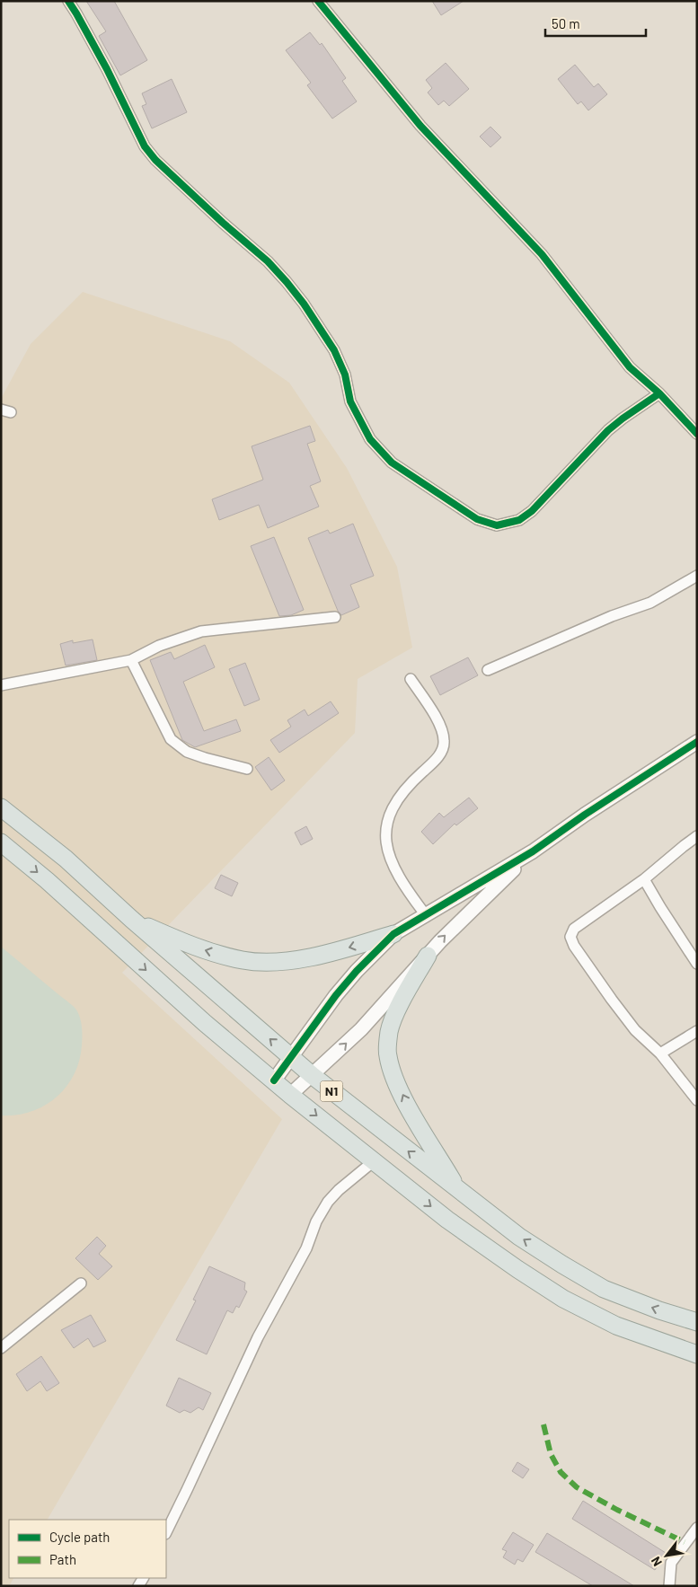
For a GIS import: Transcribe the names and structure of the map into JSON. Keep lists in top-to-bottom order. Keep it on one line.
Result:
{"streets":{"highway":["N1"]},"legend":["Cycle path","Path"],"scale_bar":"50 m","north":"bottom left"}
